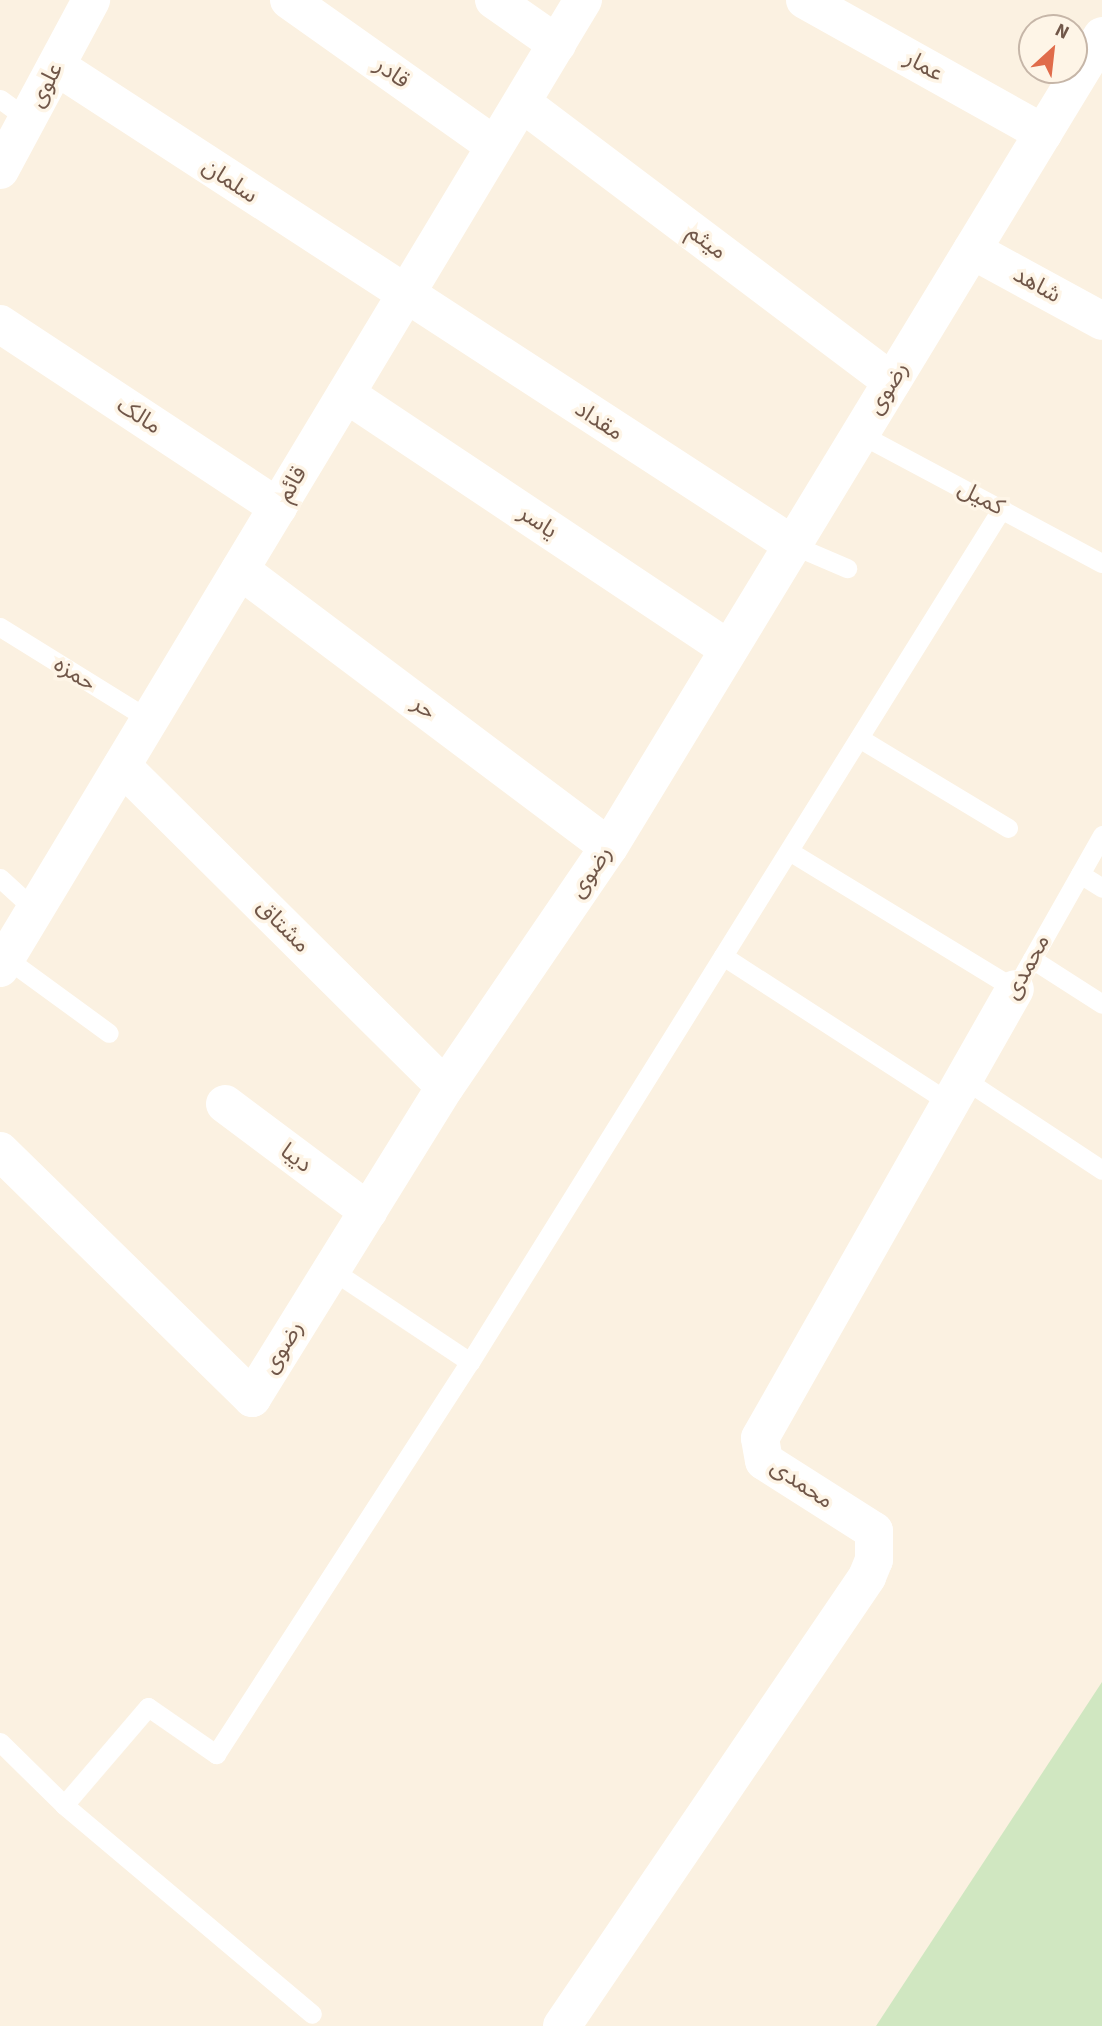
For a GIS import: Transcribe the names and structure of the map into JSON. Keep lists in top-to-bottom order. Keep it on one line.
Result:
{"streets":{"street":["عمار","قادر","علوی","سلمان","میثم","شاهد","رضوی","مالک","مقداد","قائم","یاسر","حر","مشتاق","محمدی","دیبا"],"lane":["کمیل","حمزه"]},"crossings":[["عمار","رضوی"],["قادر","قائم"],["علوی","سلمان"],["سلمان","مقداد"],["سلمان","قائم"],["میثم","رضوی"],["میثم","قائم"],["شاهد","رضوی"],["رضوی","مقداد"],["رضوی","کمیل"],["رضوی","یاسر"],["رضوی","حر"],["رضوی","مشتاق"],["رضوی","دیبا"],["مالک","قائم"],["مقداد","قائم"],["قائم","یاسر"],["قائم","حمزه"],["قائم","حر"],["قائم","مشتاق"]],"north":"top right"}
